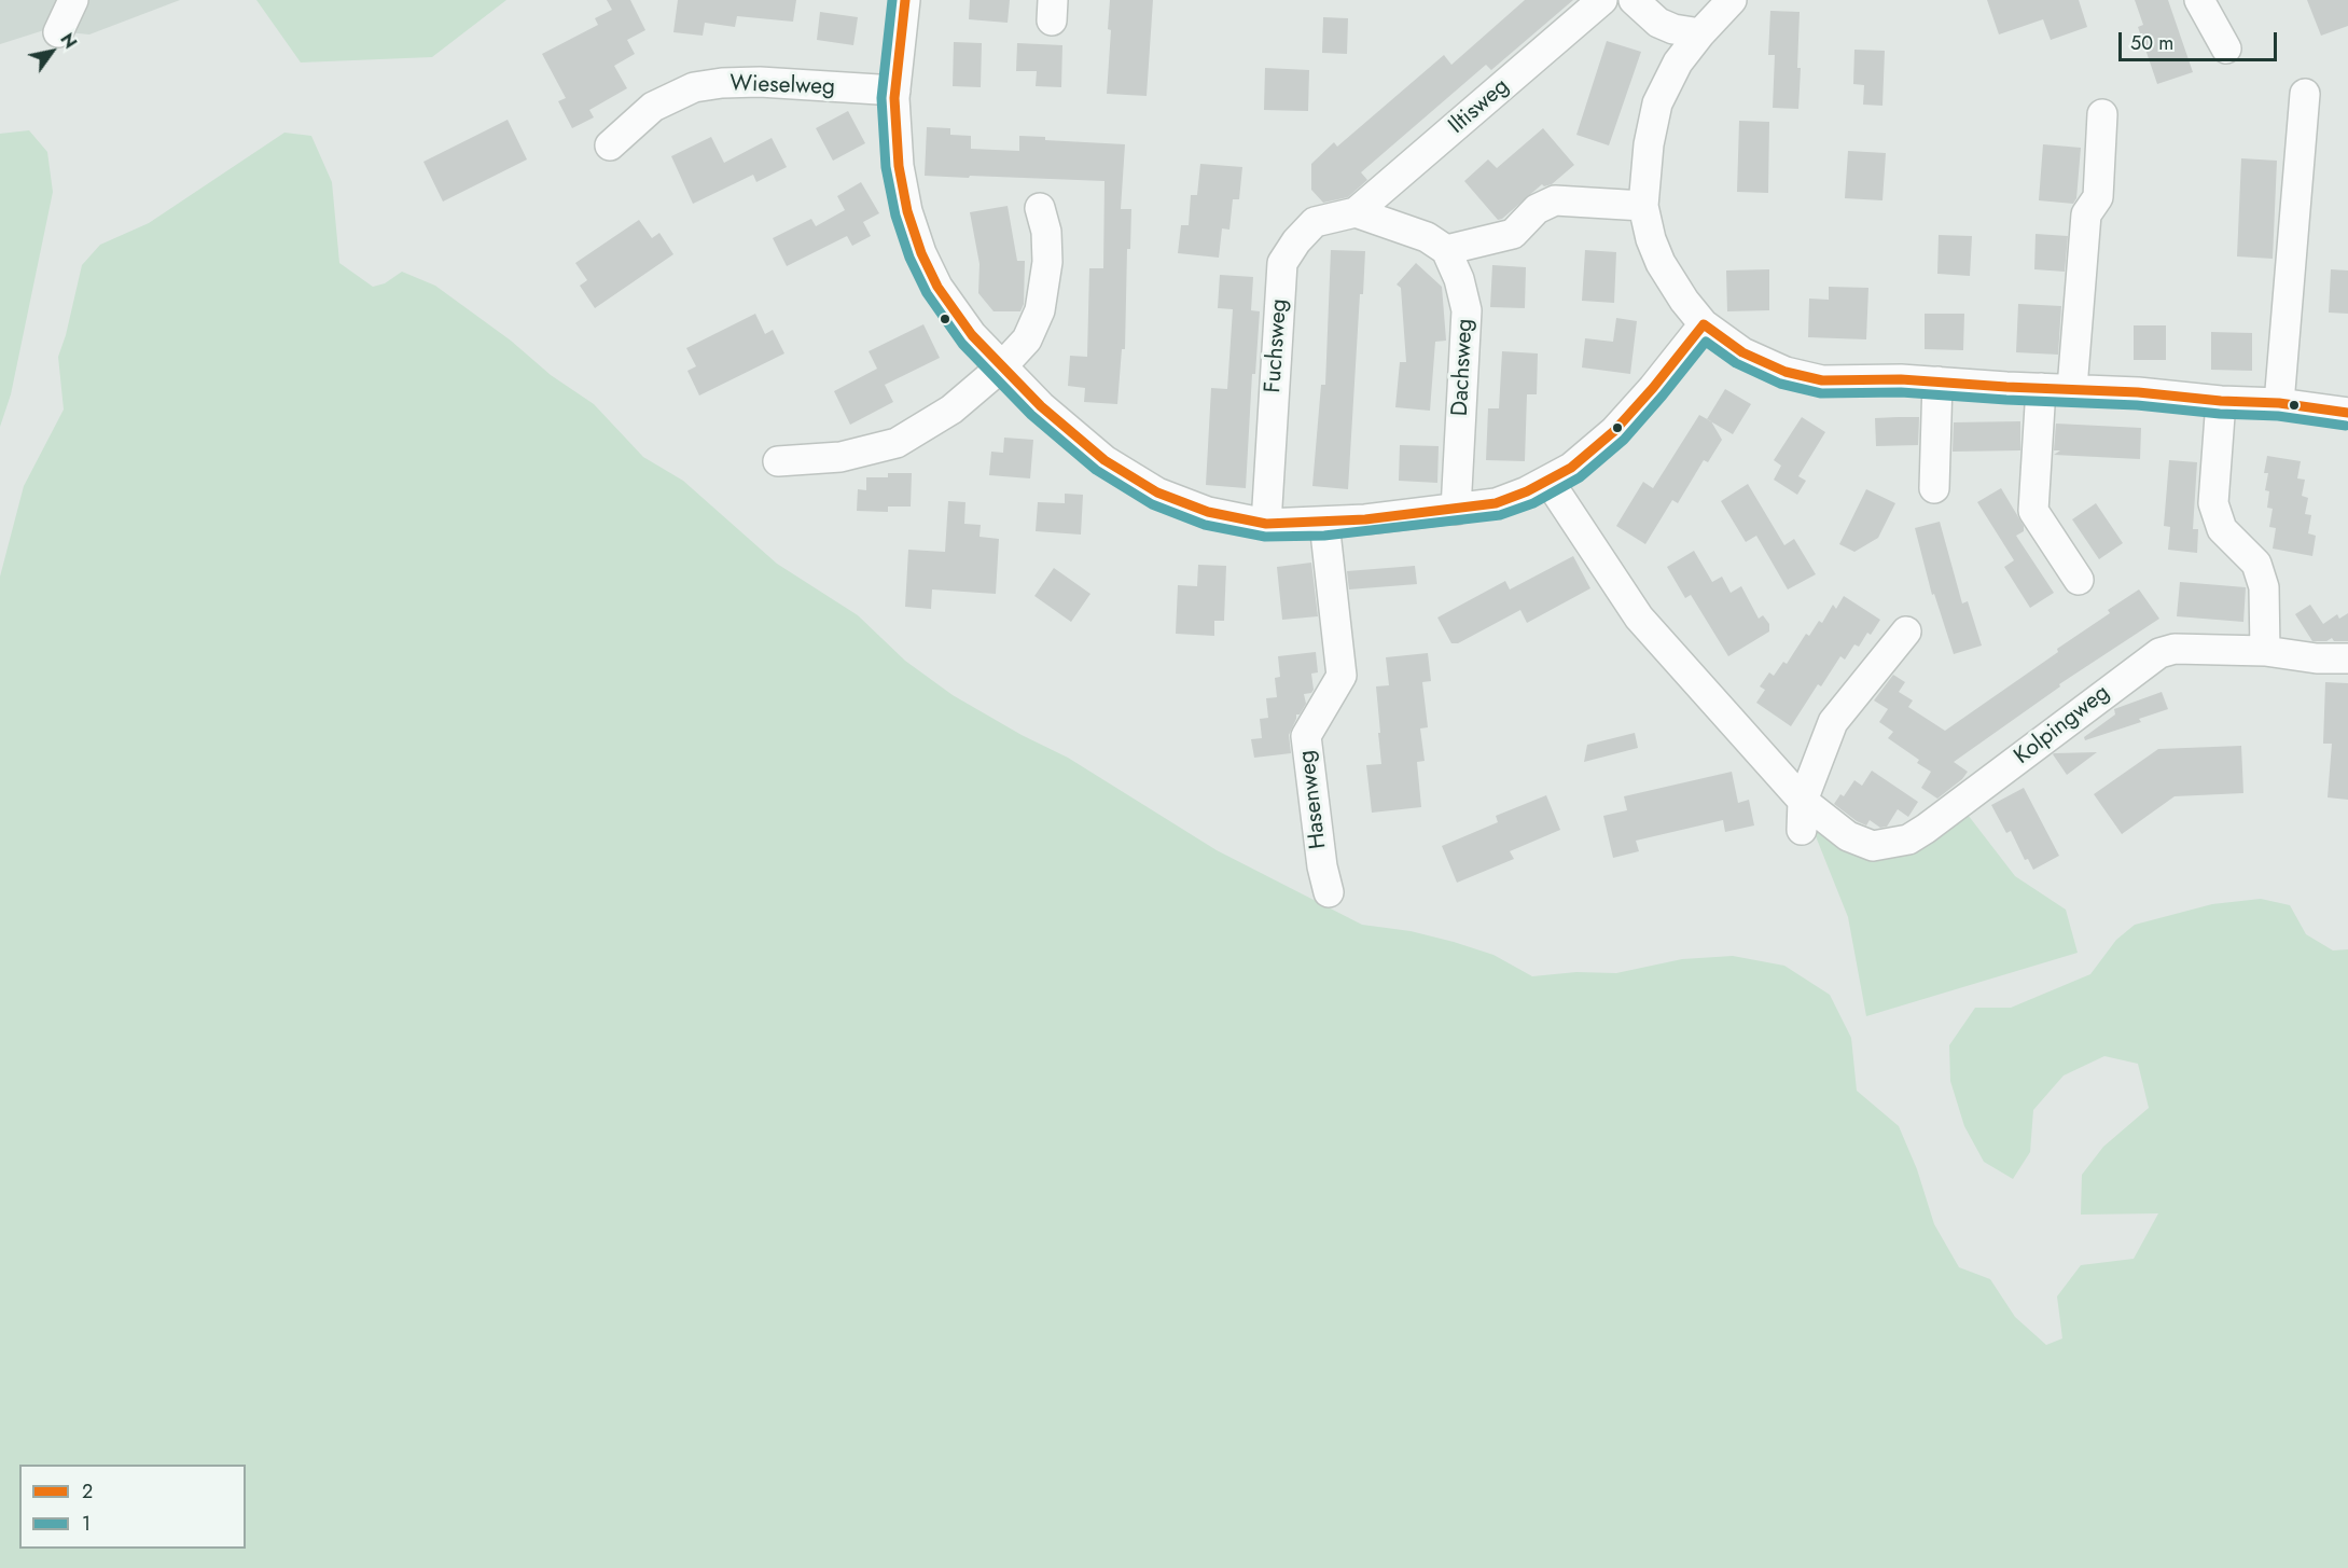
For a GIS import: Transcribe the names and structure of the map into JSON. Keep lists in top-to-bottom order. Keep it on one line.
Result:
{"streets":{"street":["Wieselweg","Iltisweg","Fuchsweg","Dachsweg","Kolpingweg","Hasenweg"]},"crossings":[["Iltisweg","Fuchsweg"]],"lines":["transit line 2","transit line 1"],"legend":["2","1"],"scale_bar":"50 m","north":"top right"}
